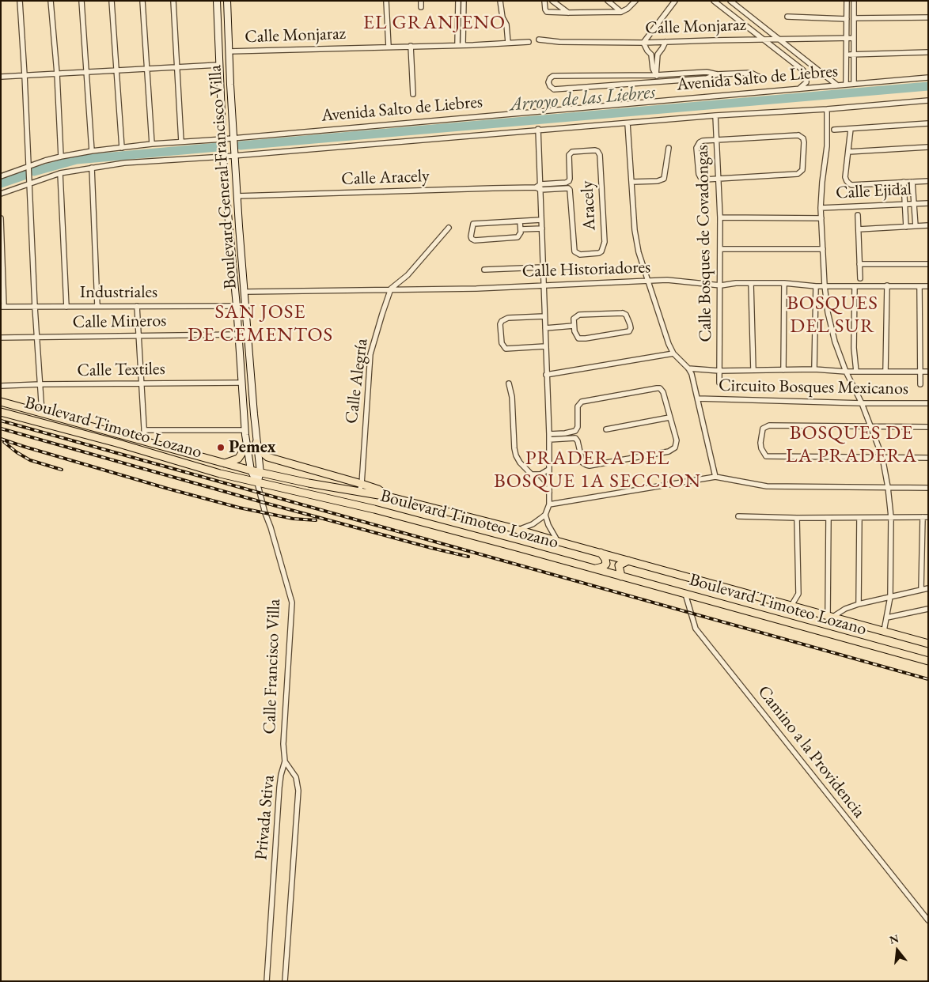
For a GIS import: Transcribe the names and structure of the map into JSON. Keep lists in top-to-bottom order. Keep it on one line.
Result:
{"streets":{"main road":["Boulevard General Francisco Villa","Boulevard Timoteo Lozano"],"street":["Calle Monjaraz","Avenida Salto de Liebres","Calle Aracely","Calle Ejidal","Aracely","Calle Bosques de Covadongas","Calle Historiadores","Industriales","Calle Mineros","Calle Textiles","Calle Alegría","Circuito Bosques Mexicanos","Calle Francisco Villa","Camino a la Providencia","Privada Stiva"]},"crossings":[["Calle Monjaraz","Boulevard General Francisco Villa"],["Avenida Salto de Liebres","Boulevard General Francisco Villa"],["Avenida Salto de Liebres","Calle Bosques de Covadongas"],["Boulevard General Francisco Villa","Calle Aracely"],["Boulevard General Francisco Villa","Calle Historiadores"],["Boulevard General Francisco Villa","Industriales"],["Boulevard General Francisco Villa","Calle Mineros"],["Boulevard General Francisco Villa","Calle Textiles"],["Boulevard General Francisco Villa","Boulevard Timoteo Lozano"],["Boulevard General Francisco Villa","Calle Francisco Villa"],["Calle Aracely","Aracely"],["Calle Bosques de Covadongas","Calle Historiadores"],["Calle Historiadores","Calle Alegría"],["Calle Alegría","Boulevard Timoteo Lozano"],["Boulevard Timoteo Lozano","Calle Francisco Villa"],["Boulevard Timoteo Lozano","Camino a la Providencia"],["Calle Francisco Villa","Privada Stiva"]],"districts":["EL GRANJENO","BOSQUES DEL SUR","SAN JOSE DE CEMENTOS","BOSQUES DE LA PRADERA","PRADERA DEL BOSQUE 1A SECCION"],"water":["Arroyo de las Liebres"],"places":["Pemex"],"north":"top"}
